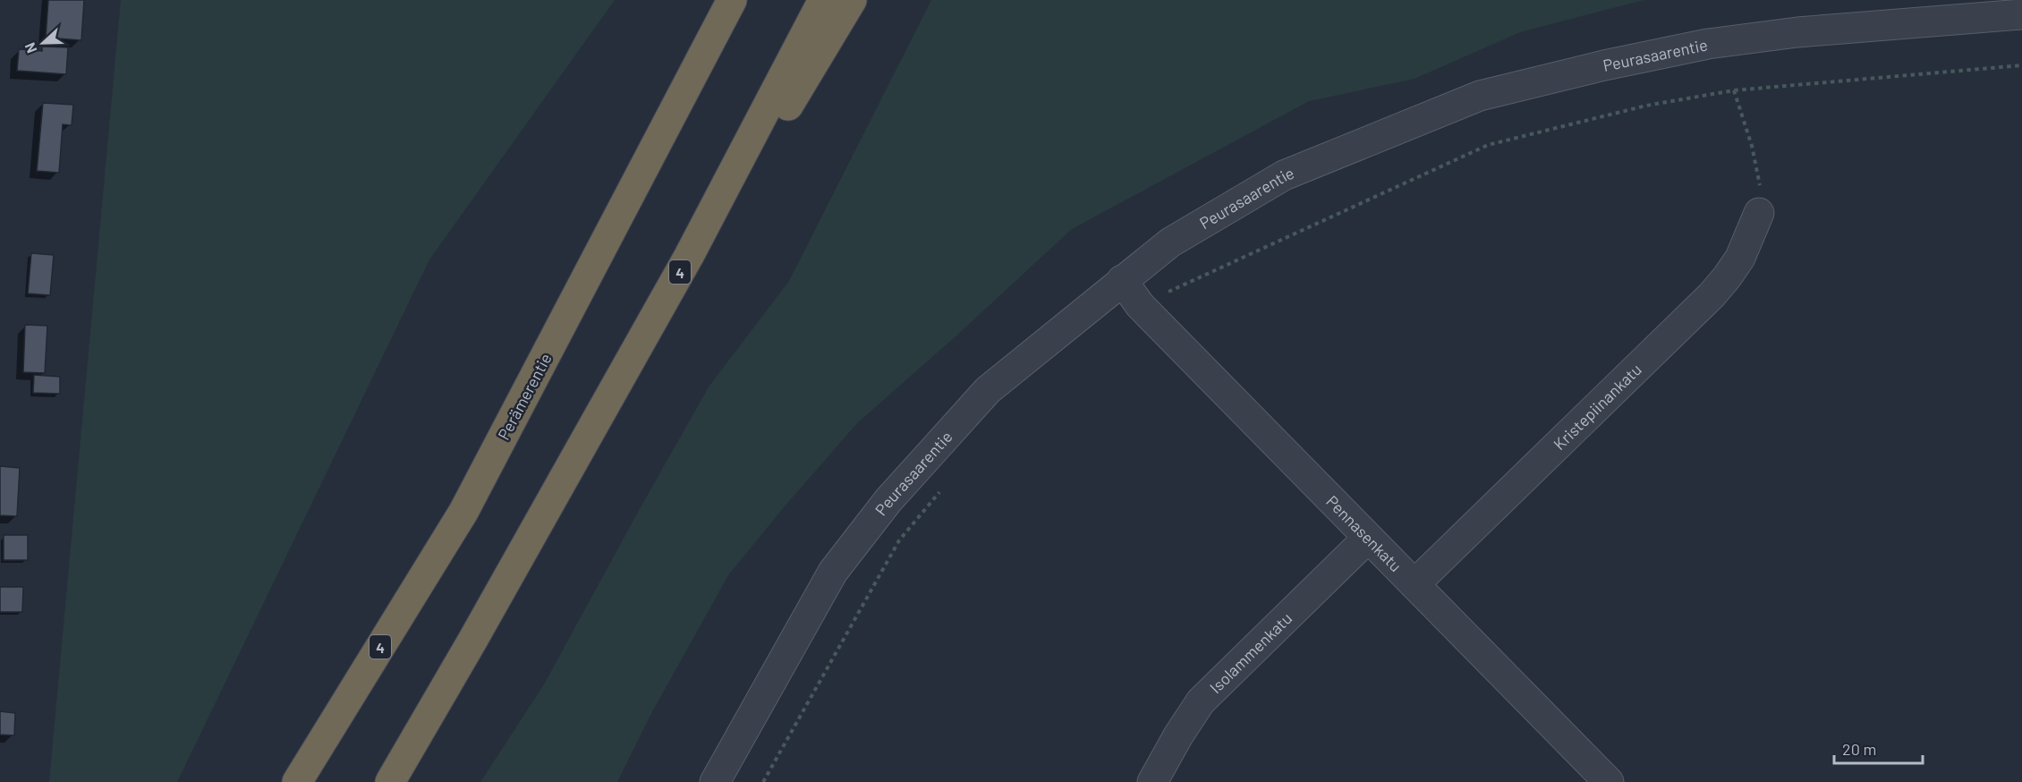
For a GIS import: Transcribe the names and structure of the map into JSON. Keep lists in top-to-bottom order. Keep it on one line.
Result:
{"streets":{"highway":["4","Perämerentie"],"street":["Peurasaarentie","Kristepiinankatu","Pennasenkatu","Isolammenkatu"]},"crossings":[["Peurasaarentie","Pennasenkatu"],["Kristepiinankatu","Pennasenkatu"],["Pennasenkatu","Isolammenkatu"]],"scale_bar":"20 m","north":"left"}
